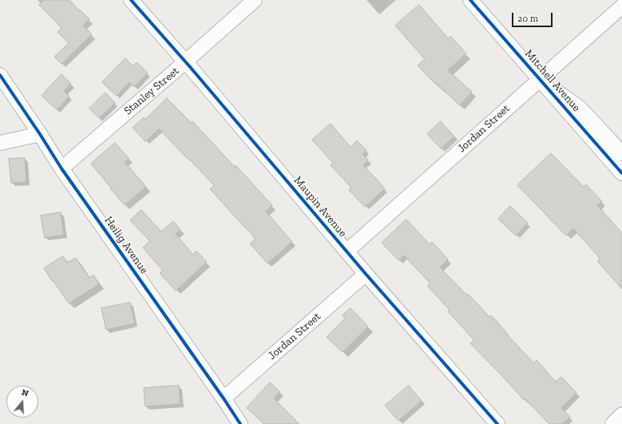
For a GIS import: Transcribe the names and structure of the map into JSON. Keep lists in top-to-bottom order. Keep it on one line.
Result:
{"streets":{"street":["Mitchell Avenue","Stanley Street","Jordan Street","Maupin Avenue","Heilig Avenue"]},"crossings":[["Mitchell Avenue","Jordan Street"],["Stanley Street","Maupin Avenue"],["Stanley Street","Heilig Avenue"],["Jordan Street","Maupin Avenue"],["Jordan Street","Heilig Avenue"]],"scale_bar":"20 m","north":"top"}
